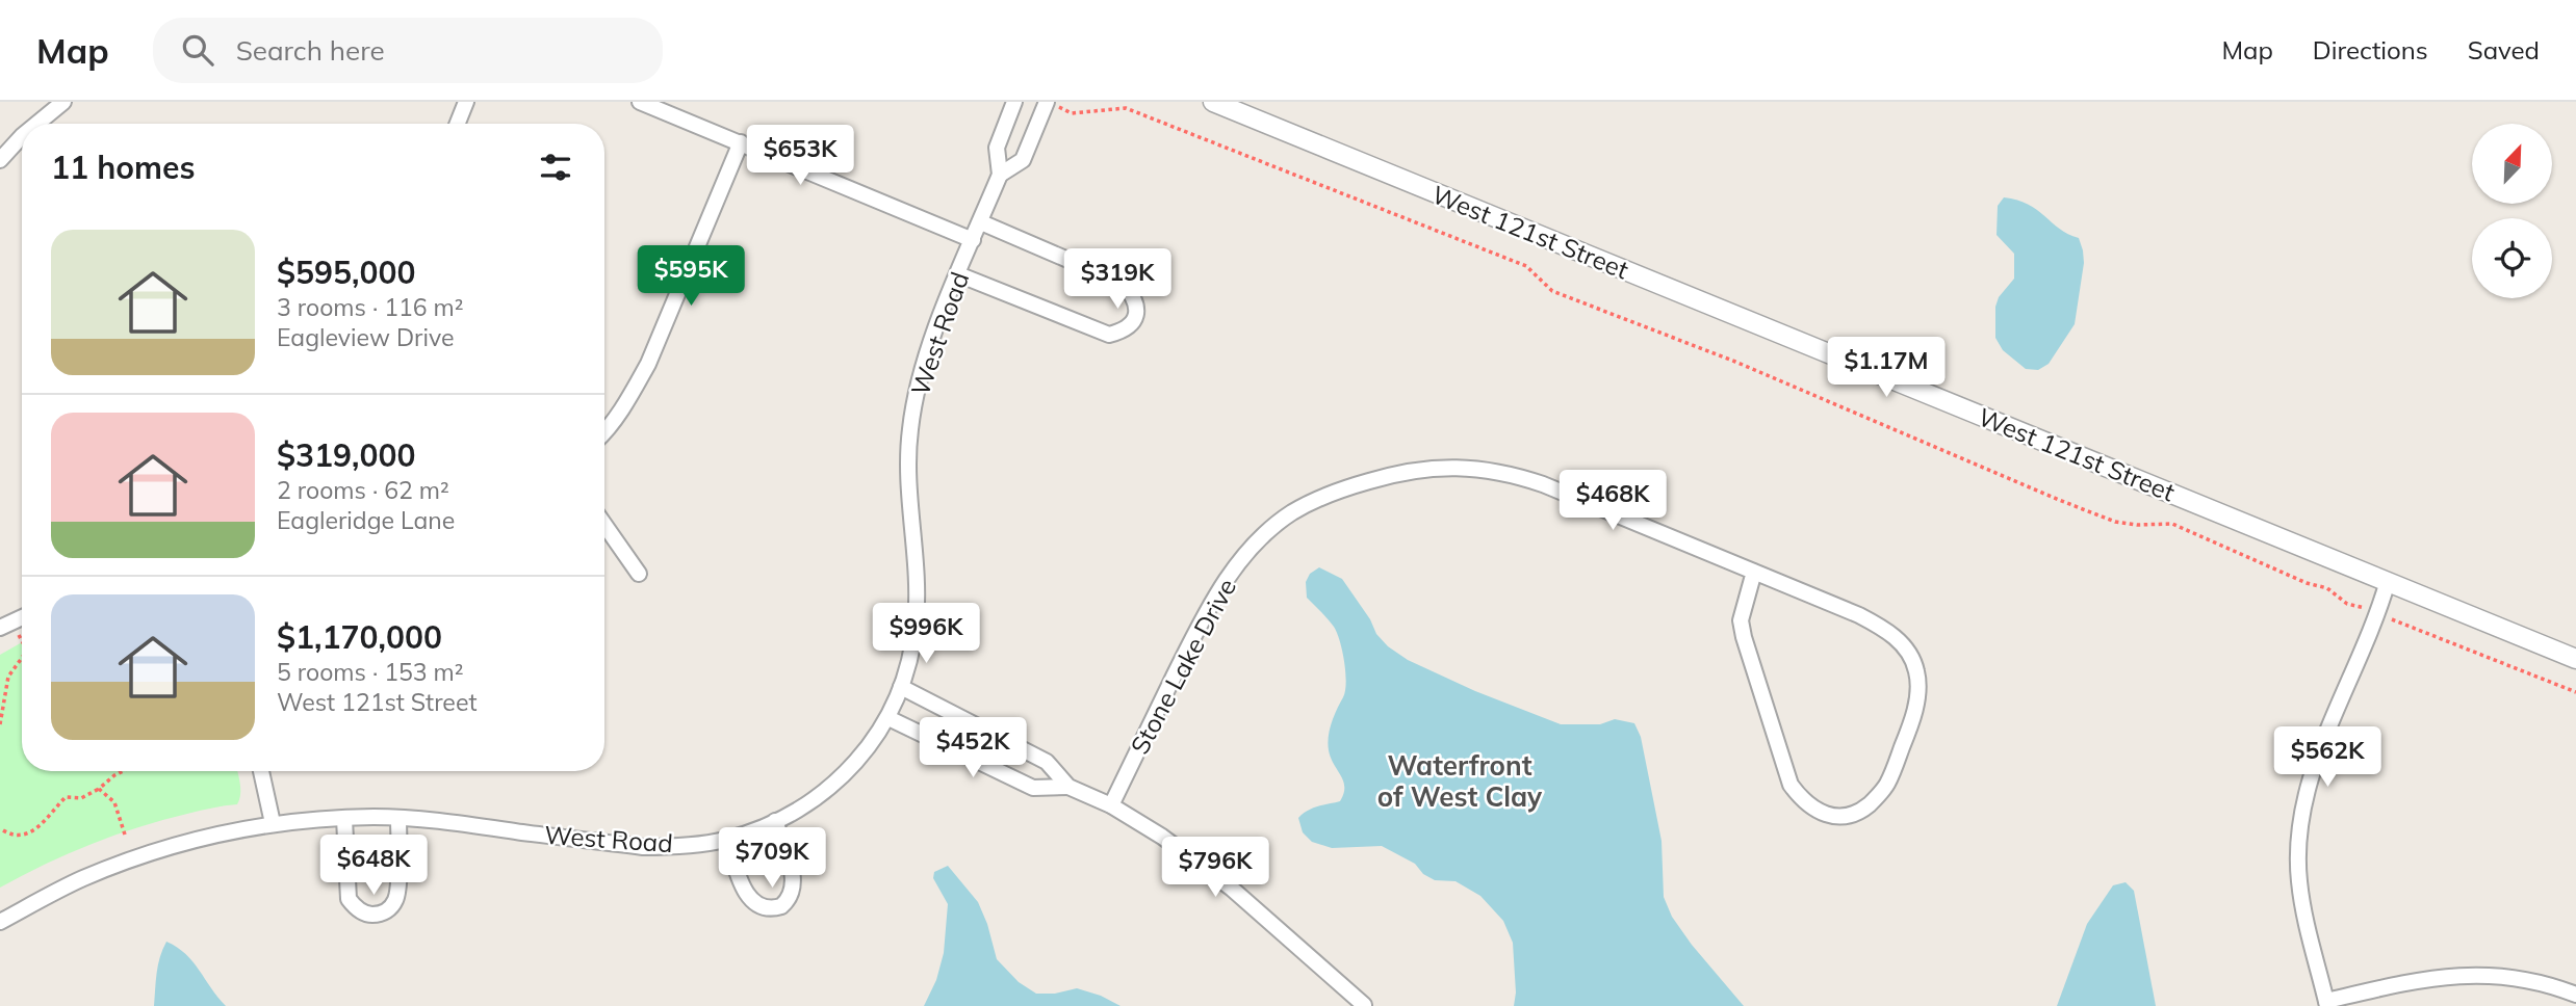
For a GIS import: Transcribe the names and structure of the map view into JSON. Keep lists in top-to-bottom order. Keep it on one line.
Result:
{"streets":{"street":["West 121st Street","West Road","Stone Lake Drive"]},"districts":["Waterfront of West Clay"],"north":"top right","page":{"header":"Map","search":"Search here","nav":["Map","Directions","Saved"],"heading":"11 homes","price":["$653K","$595K","$319K","$1.17M","$468K","$996K","$452K","$562K","$709K","$648K","$796K"],"list":[{"name":"$595,000","note":"3 rooms · 116 m² · Eagleview Drive"},{"name":"$319,000","note":"2 rooms · 62 m² · Eagleridge Lane"},{"name":"$1,170,000","note":"5 rooms · 153 m² · West 121st Street"}]}}
